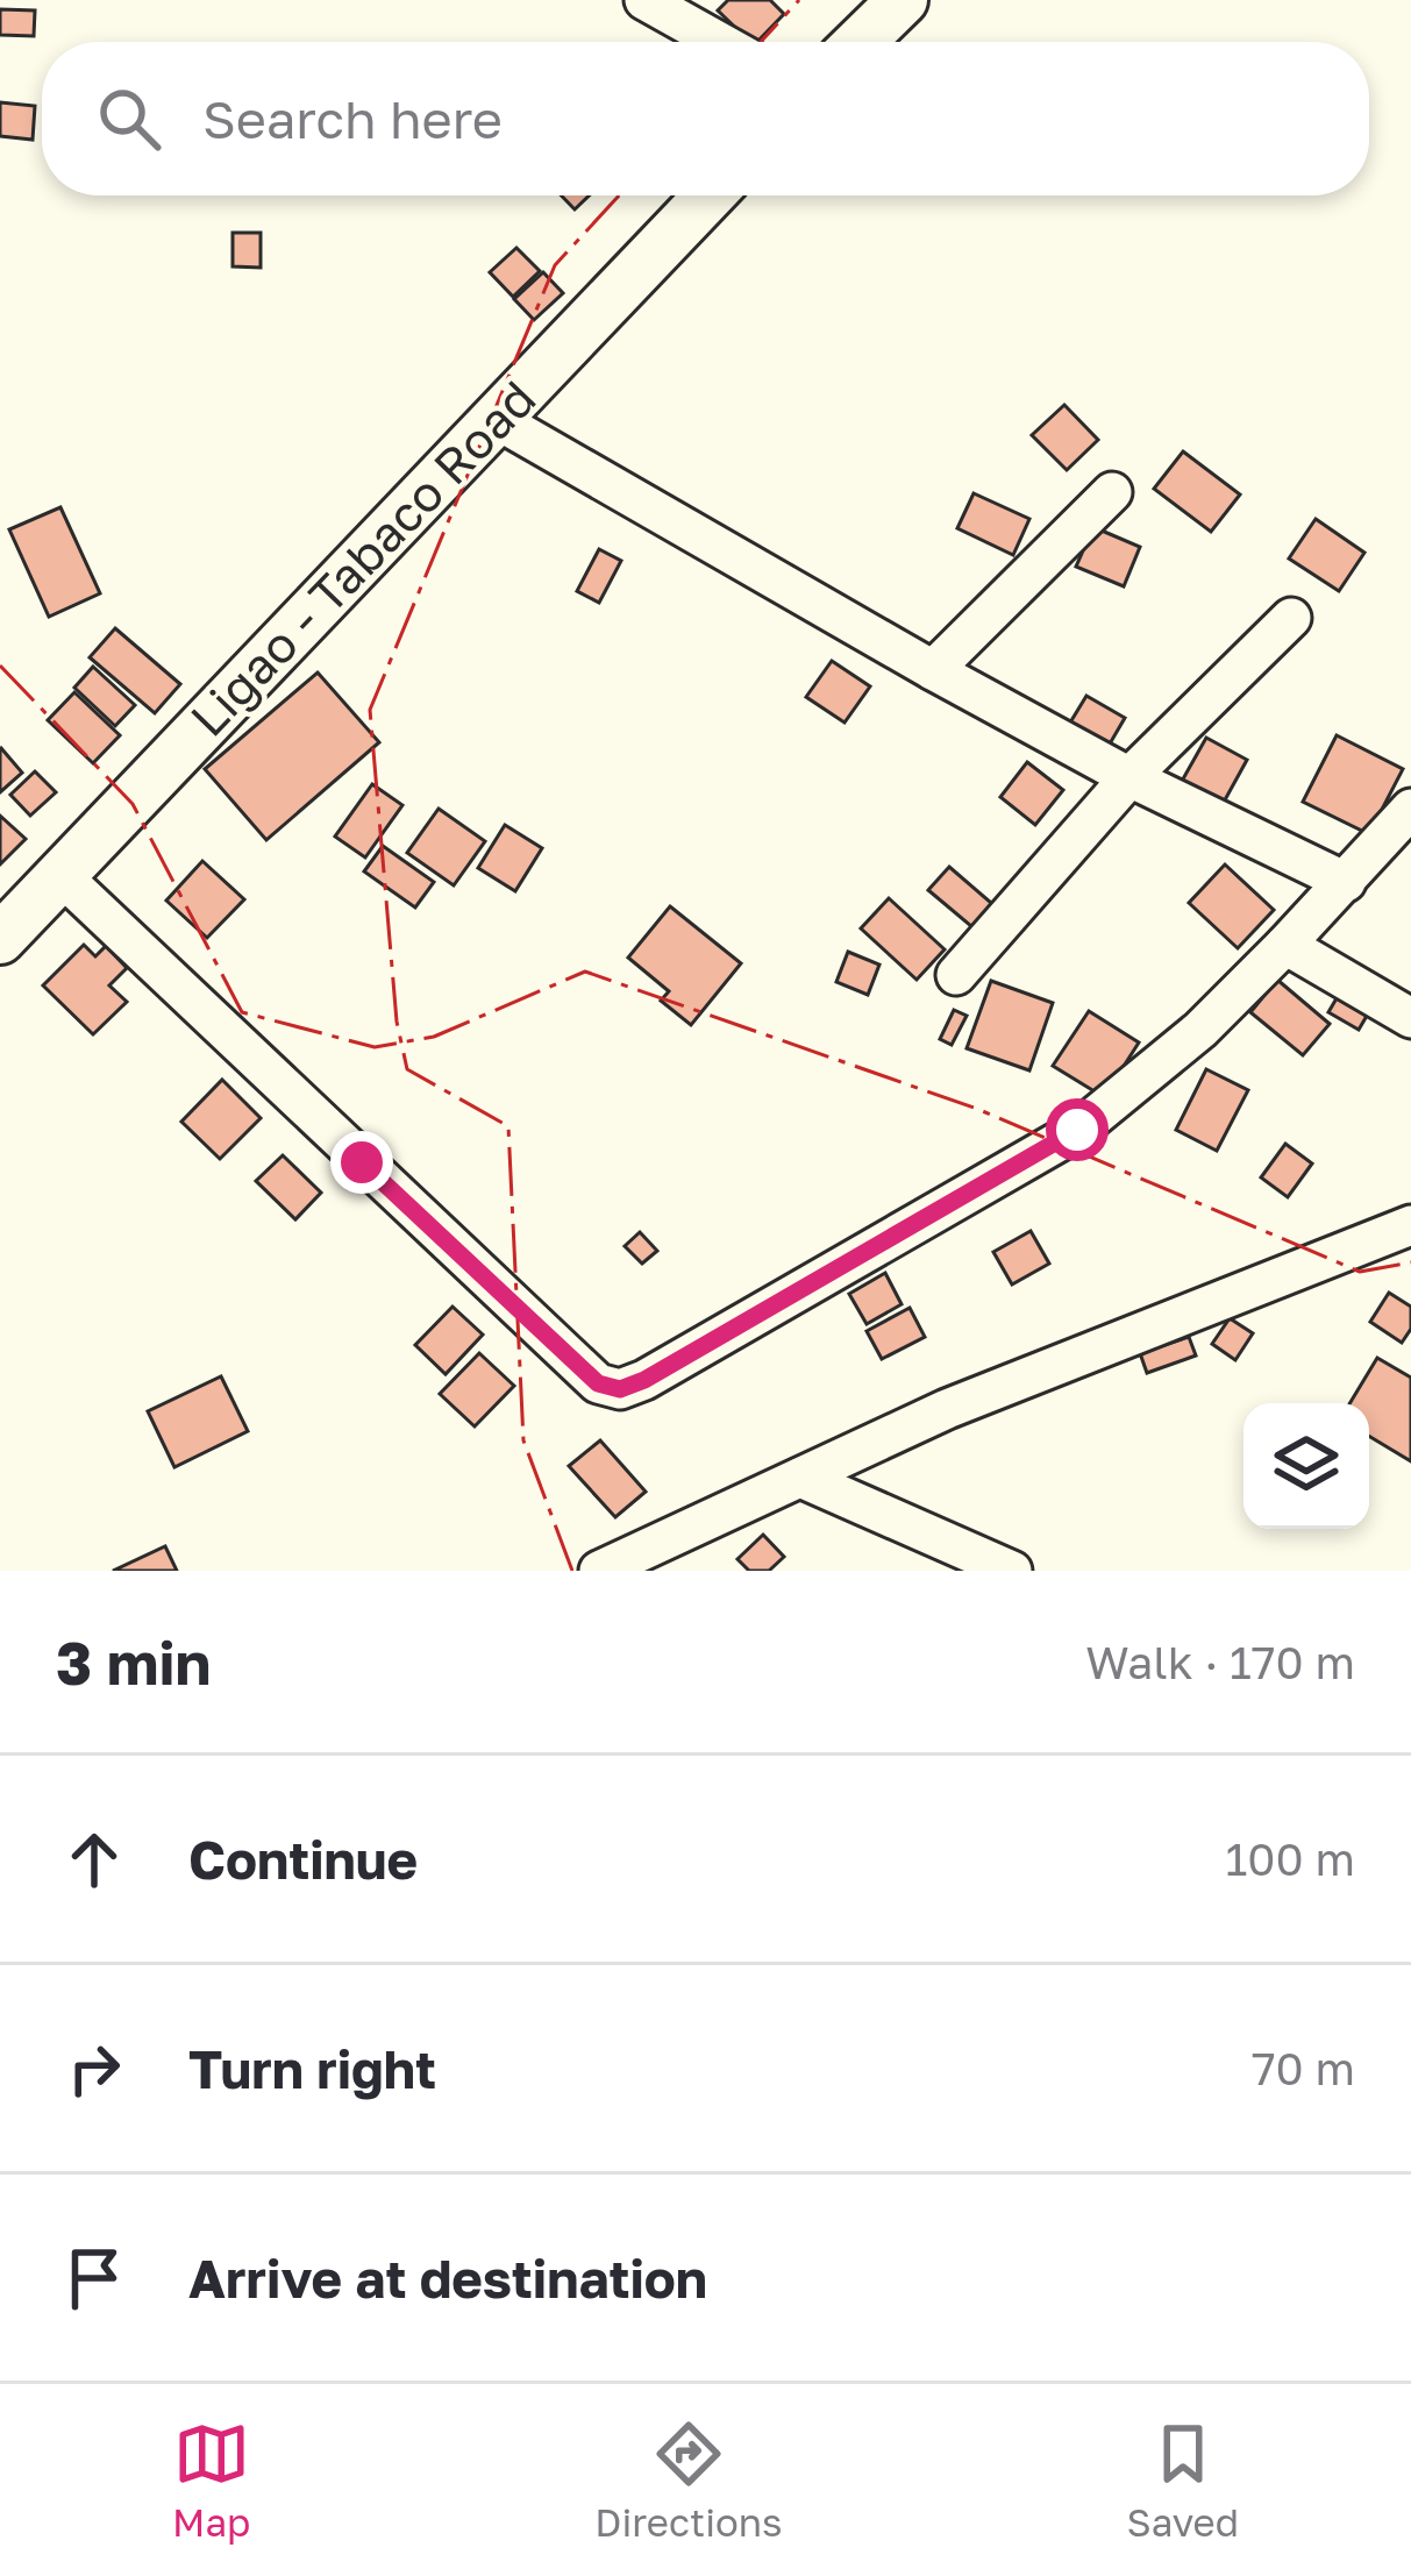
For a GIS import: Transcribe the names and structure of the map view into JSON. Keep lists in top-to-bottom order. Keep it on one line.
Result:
{"streets":{"main road":["Ligao - Tabaco Road"]},"page":{"search":"Search here","heading":["3 min","Walk · 170 m"],"list":[["Continue","100 m"],["Turn right","70 m"],"Arrive at destination"],"nav":["Map","Directions","Saved"]}}
